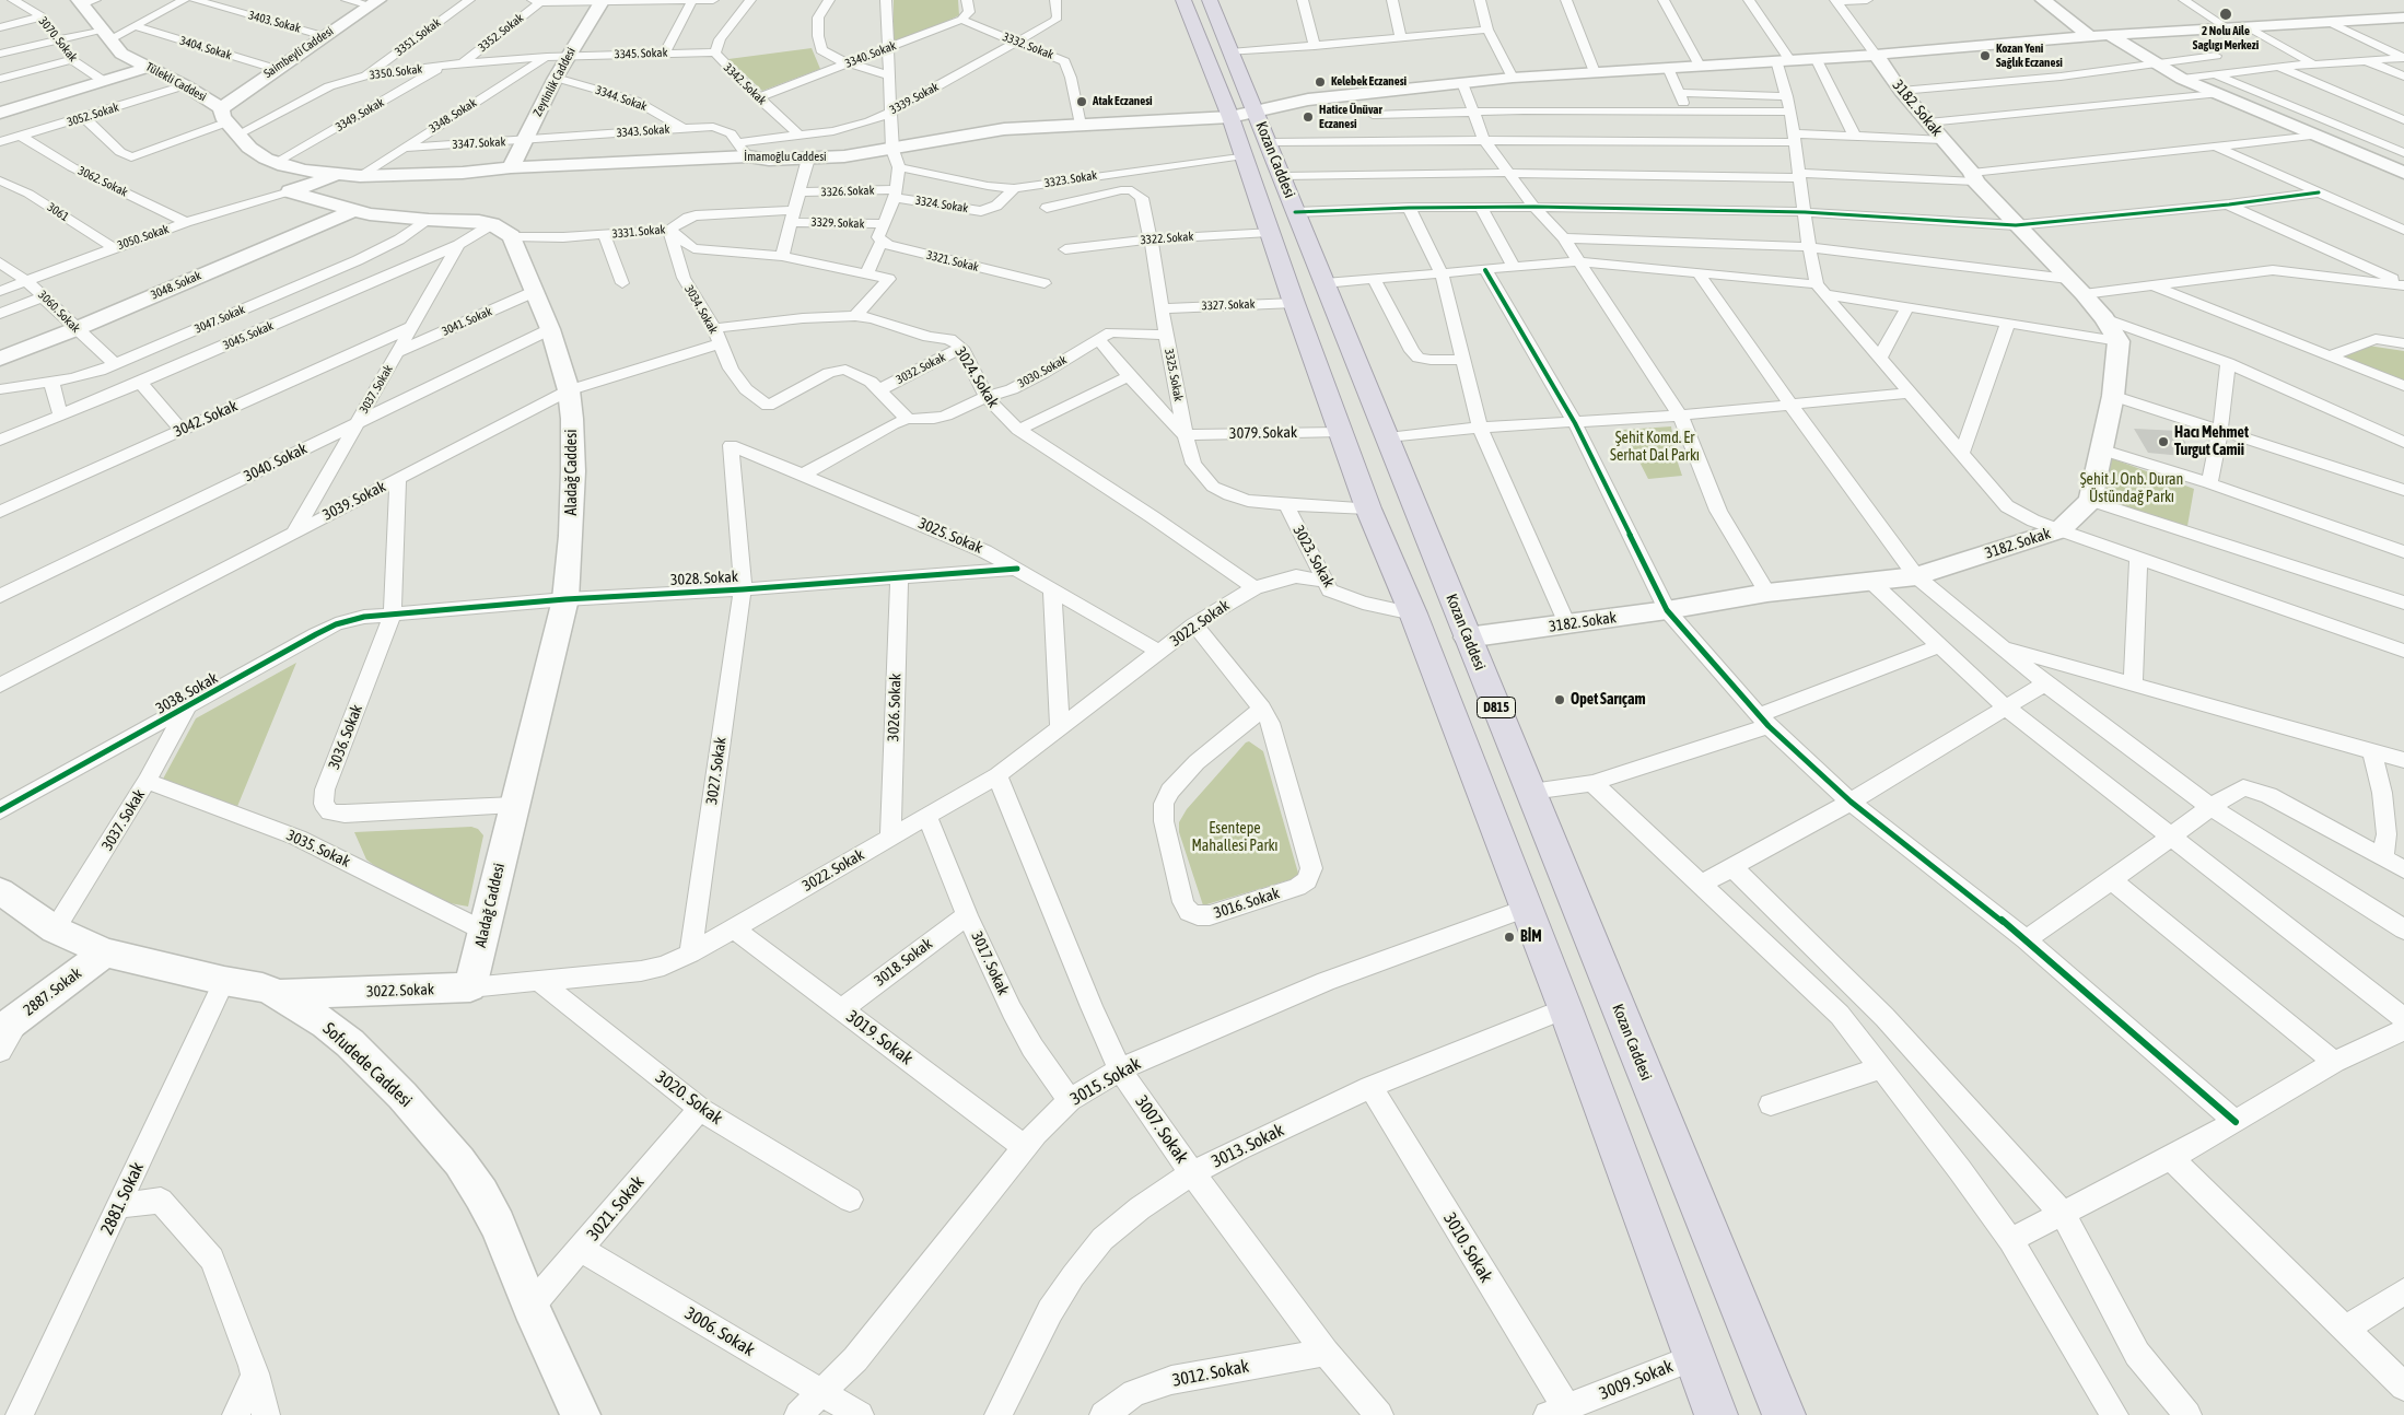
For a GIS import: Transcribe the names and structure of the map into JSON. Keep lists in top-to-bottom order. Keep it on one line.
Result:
{"streets":{"highway":["Kozan Caddesi","D815"],"main road":["Saimbeyli Caddesi","Tülekli Caddesi","Zeytinlik Caddesi","3182. Sokak","İmamoğlu Caddesi","3048. Sokak","Aladağ Caddesi","3022. Sokak","2887. Sokak","Sofudede Caddesi"],"street":["3403. Sokak","3352. Sokak","3351. Sokak","3070. Sokak","3332. Sokak","3404. Sokak","3345. Sokak","3340. Sokak","3350. Sokak","3342. Sokak","3344. Sokak","3339. Sokak","3052. Sokak","3349. Sokak","3348. Sokak","3343. Sokak","3347. Sokak","3323. Sokak","3062. Sokak","3326. Sokak","3324. Sokak","3061","3329. Sokak","3331. Sokak","3050. Sokak","3322. Sokak","3321. Sokak","3327. Sokak","3034. Sokak","3060. Sokak","3047. Sokak","3041. Sokak","3045. Sokak","3032. Sokak","3030. Sokak","3325. Sokak","3024. Sokak","3037. Sokak","3042. Sokak","3079. Sokak","3040. Sokak","3039. Sokak","3025. Sokak","3023. Sokak","3028. Sokak","3038. Sokak","3026. Sokak","3036. Sokak","3027. Sokak","3035. Sokak","3016. Sokak","3018. Sokak","3017. Sokak","3019. Sokak","3015. Sokak","3020. Sokak","3007. Sokak","3013. Sokak","2881. Sokak","3021. Sokak","3010. Sokak","3006. Sokak","3012. Sokak","3009. Sokak"]},"crossings":[["3403. Sokak","Saimbeyli Caddesi"],["3352. Sokak","3350. Sokak"],["3351. Sokak","3350. Sokak"],["3332. Sokak","3340. Sokak"],["3332. Sokak","3339. Sokak"],["3332. Sokak","İmamoğlu Caddesi"],["3404. Sokak","Saimbeyli Caddesi"],["Saimbeyli Caddesi","3350. Sokak"],["Saimbeyli Caddesi","Tülekli Caddesi"],["3345. Sokak","3350. Sokak"],["3345. Sokak","Zeytinlik Caddesi"],["3345. Sokak","3342. Sokak"],["3340. Sokak","3342. Sokak"],["3350. Sokak","Tülekli Caddesi"],["3350. Sokak","Zeytinlik Caddesi"],["3350. Sokak","3349. Sokak"],["3350. Sokak","3348. Sokak"],["Tülekli Caddesi","3052. Sokak"],["Tülekli Caddesi","3349. Sokak"],["Tülekli Caddesi","İmamoğlu Caddesi"],["Zeytinlik Caddesi","3344. Sokak"],["Zeytinlik Caddesi","3343. Sokak"],["Zeytinlik Caddesi","3347. Sokak"],["Zeytinlik Caddesi","İmamoğlu Caddesi"],["3342. Sokak","3339. Sokak"],["3344. Sokak","3343. Sokak"],["3339. Sokak","3343. Sokak"],["3339. Sokak","İmamoğlu Caddesi"],["3182. Sokak","İmamoğlu Caddesi"],["3182. Sokak","Kozan Caddesi"],["3182. Sokak","3323. Sokak"],["3052. Sokak","3062. Sokak"],["3348. Sokak","3347. Sokak"],["3348. Sokak","İmamoğlu Caddesi"],["3343. Sokak","3347. Sokak"],["3343. Sokak","İmamoğlu Caddesi"],["İmamoğlu Caddesi","Kozan Caddesi"],["Kozan Caddesi","3323. Sokak"],["Kozan Caddesi","3322. Sokak"],["Kozan Caddesi","3327. Sokak"],["Kozan Caddesi","3325. Sokak"],["Kozan Caddesi","3079. Sokak"],["Kozan Caddesi","3023. Sokak"],["Kozan Caddesi","3015. Sokak"],["Kozan Caddesi","3013. Sokak"],["Kozan Caddesi","3009. Sokak"],["3323. Sokak","3324. Sokak"],["3062. Sokak","3050. Sokak"],["3326. Sokak","3324. Sokak"],["3061","3050. Sokak"],["3329. Sokak","3331. Sokak"],["3331. Sokak","3034. Sokak"],["3331. Sokak","3045. Sokak"],["3331. Sokak","Aladağ Caddesi"],["3050. Sokak","3060. Sokak"],["3322. Sokak","3325. Sokak"],["3048. Sokak","3060. Sokak"],["3327. Sokak","3325. Sokak"],["3034. Sokak","3032. Sokak"],["3034. Sokak","3024. Sokak"],["3034. Sokak","3039. Sokak"],["3060. Sokak","3047. Sokak"],["3041. Sokak","3037. Sokak"],["3041. Sokak","Aladağ Caddesi"],["3045. Sokak","3037. Sokak"],["3045. Sokak","Aladağ Caddesi"],["3032. Sokak","3024. Sokak"],["3030. Sokak","3325. Sokak"],["3030. Sokak","3024. Sokak"],["3030. Sokak","3025. Sokak"],["3325. Sokak","3079. Sokak"],["3325. Sokak","3023. Sokak"],["3024. Sokak","3039. Sokak"],["3024. Sokak","3022. Sokak"],["3037. Sokak","3042. Sokak"],["3037. Sokak","3040. Sokak"],["3037. Sokak","3039. Sokak"],["3037. Sokak","3038. Sokak"],["3037. Sokak","3035. Sokak"],["3037. Sokak","Sofudede Caddesi"],["3040. Sokak","Aladağ Caddesi"],["Aladağ Caddesi","3039. Sokak"],["Aladağ Caddesi","3028. Sokak"],["Aladağ Caddesi","3022. Sokak"],["Aladağ Caddesi","3036. Sokak"],["Aladağ Caddesi","3035. Sokak"],["3039. Sokak","3036. Sokak"],["3025. Sokak","3028. Sokak"],["3025. Sokak","3022. Sokak"],["3025. Sokak","3027. Sokak"],["3023. Sokak","3022. Sokak"],["3028. Sokak","3038. Sokak"],["3028. Sokak","3026. Sokak"],["3028. Sokak","3036. Sokak"],["3028. Sokak","3027. Sokak"],["3022. Sokak","3026. Sokak"],["3022. Sokak","3027. Sokak"],["3022. Sokak","3016. Sokak"],["3022. Sokak","3017. Sokak"],["3022. Sokak","3019. Sokak"],["3022. Sokak","Sofudede Caddesi"],["3022. Sokak","3020. Sokak"],["3022. Sokak","3007. Sokak"],["3038. Sokak","3036. Sokak"],["3018. Sokak","3017. Sokak"],["3018. Sokak","3019. Sokak"],["3017. Sokak","3015. Sokak"],["2887. Sokak","Sofudede Caddesi"],["3019. Sokak","3015. Sokak"],["Sofudede Caddesi","2881. Sokak"],["Sofudede Caddesi","3021. Sokak"],["3015. Sokak","3007. Sokak"],["3015. Sokak","3006. Sokak"],["3020. Sokak","3021. Sokak"],["3007. Sokak","3013. Sokak"],["3007. Sokak","3012. Sokak"],["3013. Sokak","3010. Sokak"],["3021. Sokak","3006. Sokak"],["3010. Sokak","3009. Sokak"]],"parks":["Şehit Komd. Er Serhat Dal Parkı","Şehit J. Onb. Duran Üstündağ Parkı","Esentepe Mahallesi Parkı"],"places":["2 Nolu Aile Saglıgı Merkezi","Kozan Yeni Sağlık Eczanesi","Kelebek Eczanesi","Atak Eczanesi","Hatice Ünüvar Eczanesi","Hacı Mehmet Turgut Camii","Opet Sarıçam","BİM"]}
